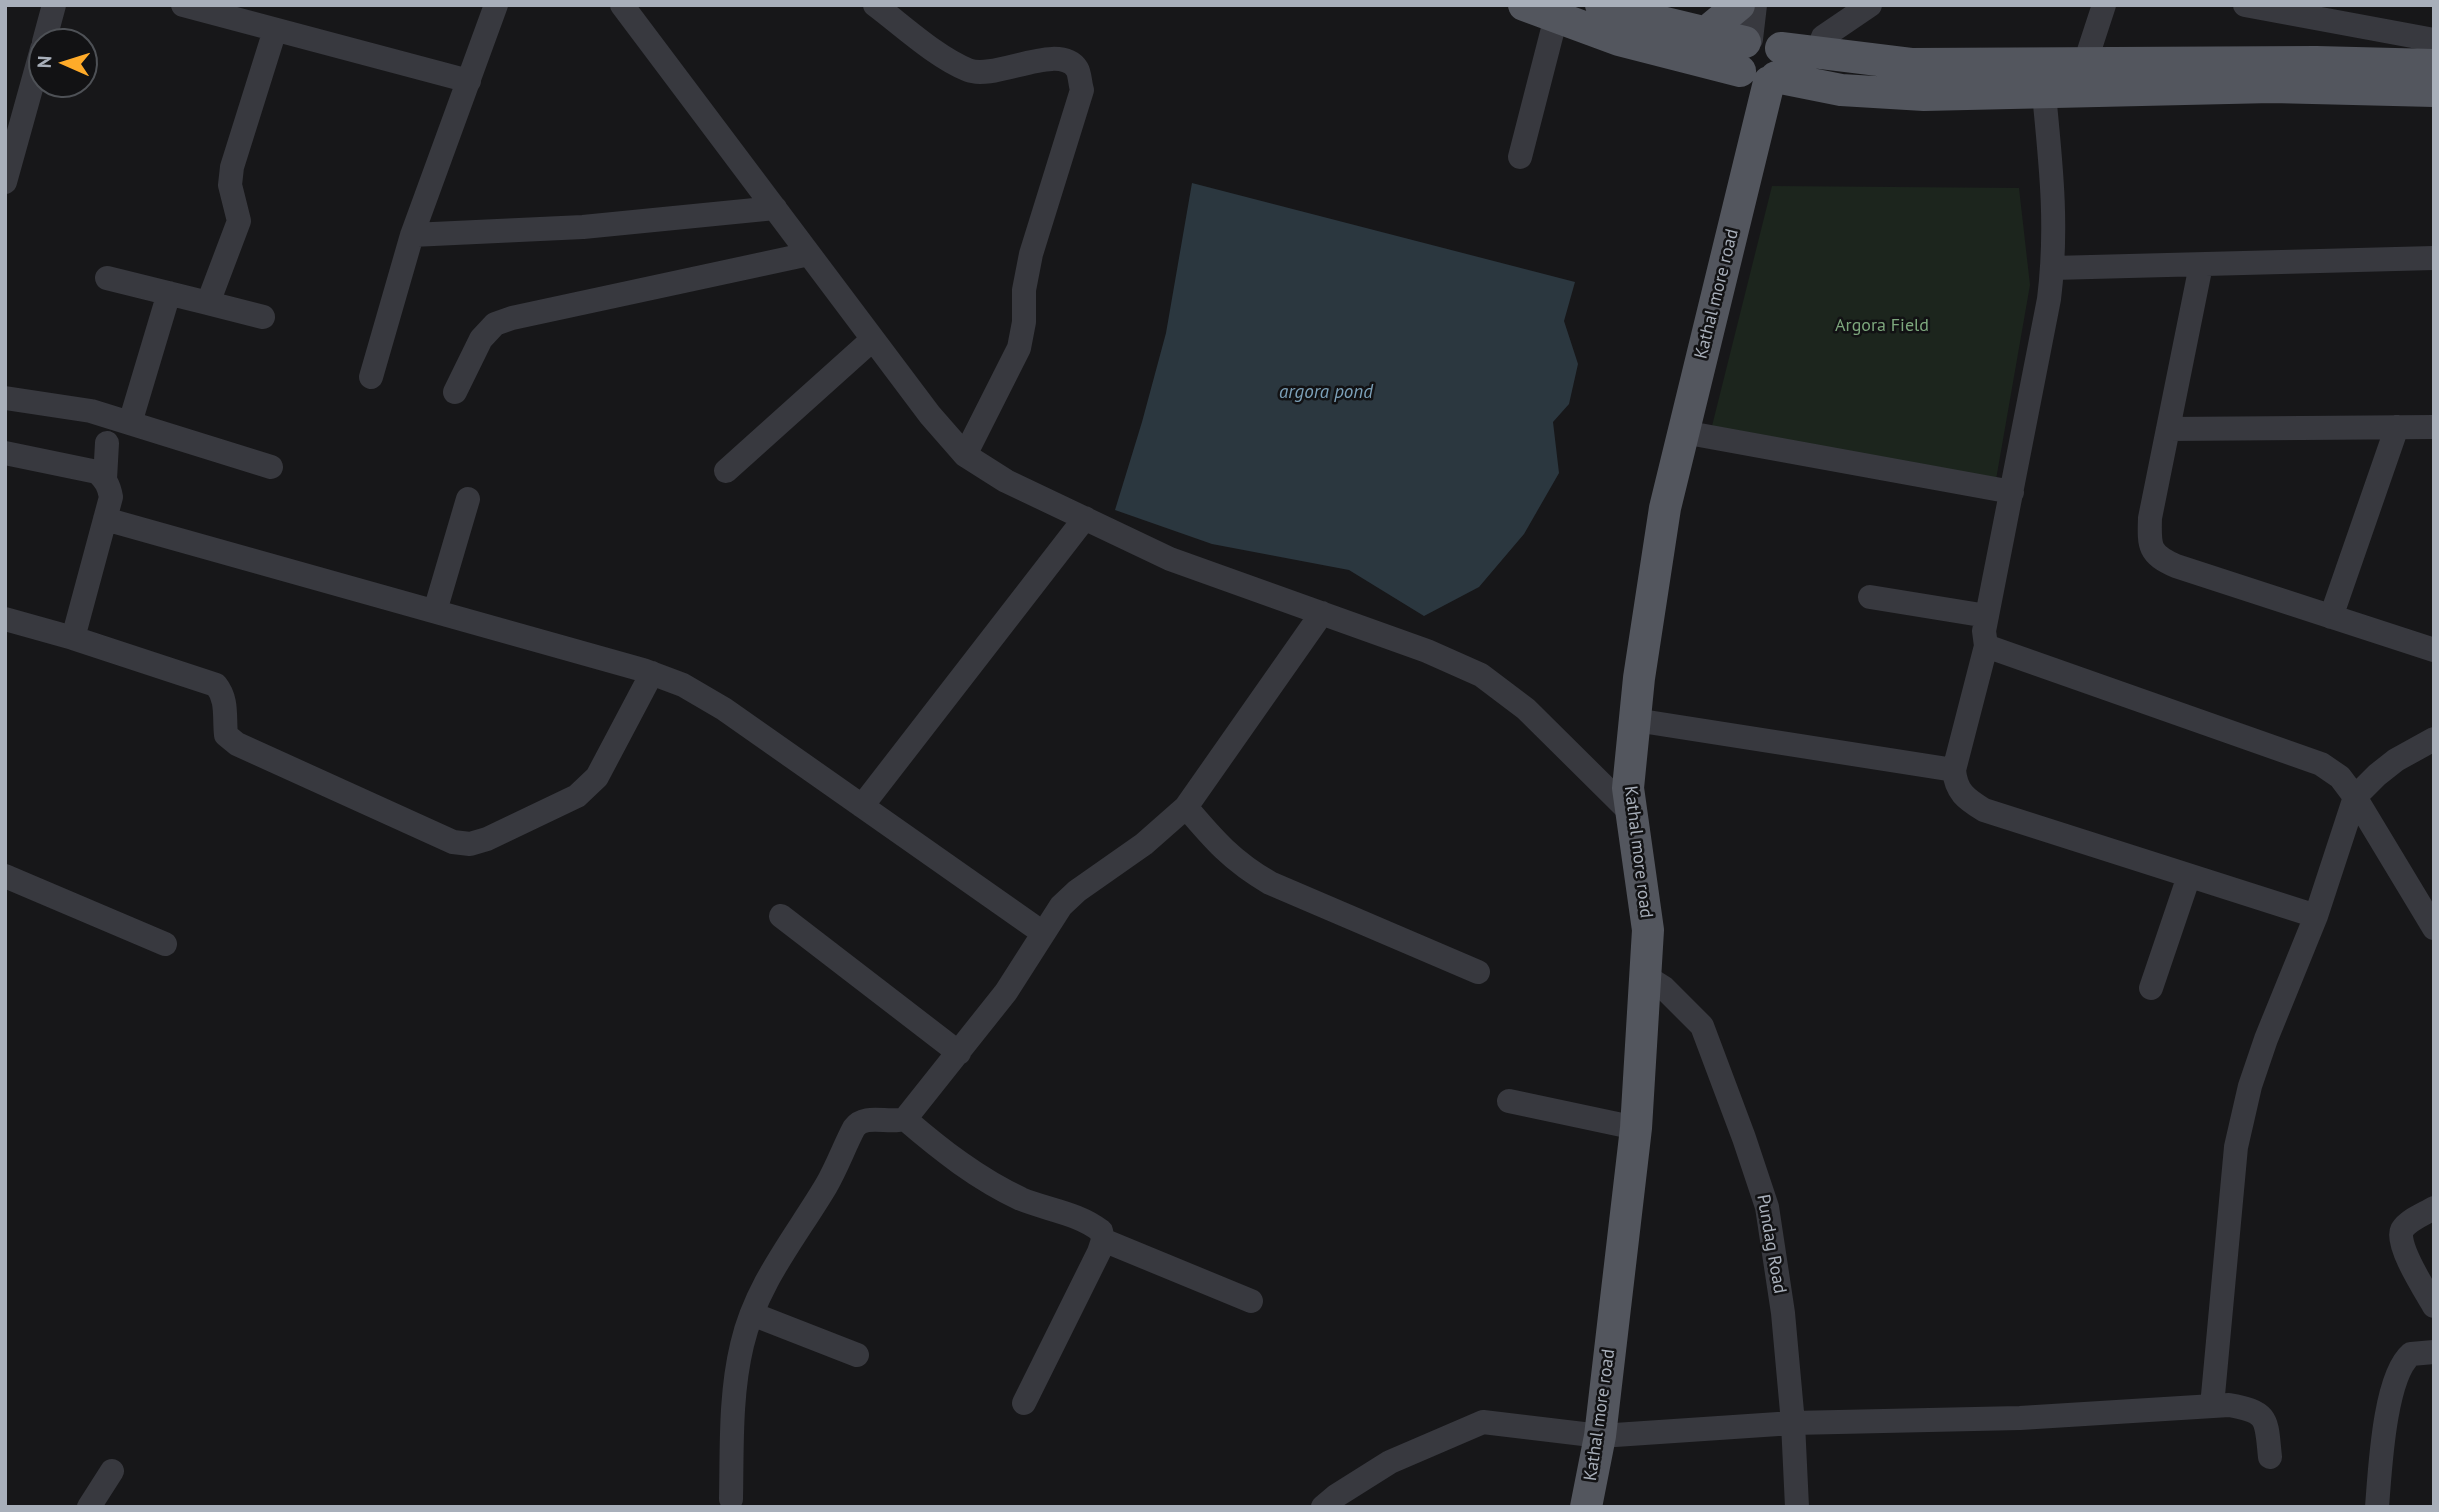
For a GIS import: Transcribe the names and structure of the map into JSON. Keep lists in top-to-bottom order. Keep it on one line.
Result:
{"streets":{"main road":["Kathal more road"],"street":["Pundag Road"]},"crossings":[["Kathal more road","Pundag Road"]],"water":["argora pond"],"parks":["Argora Field"],"north":"left"}
